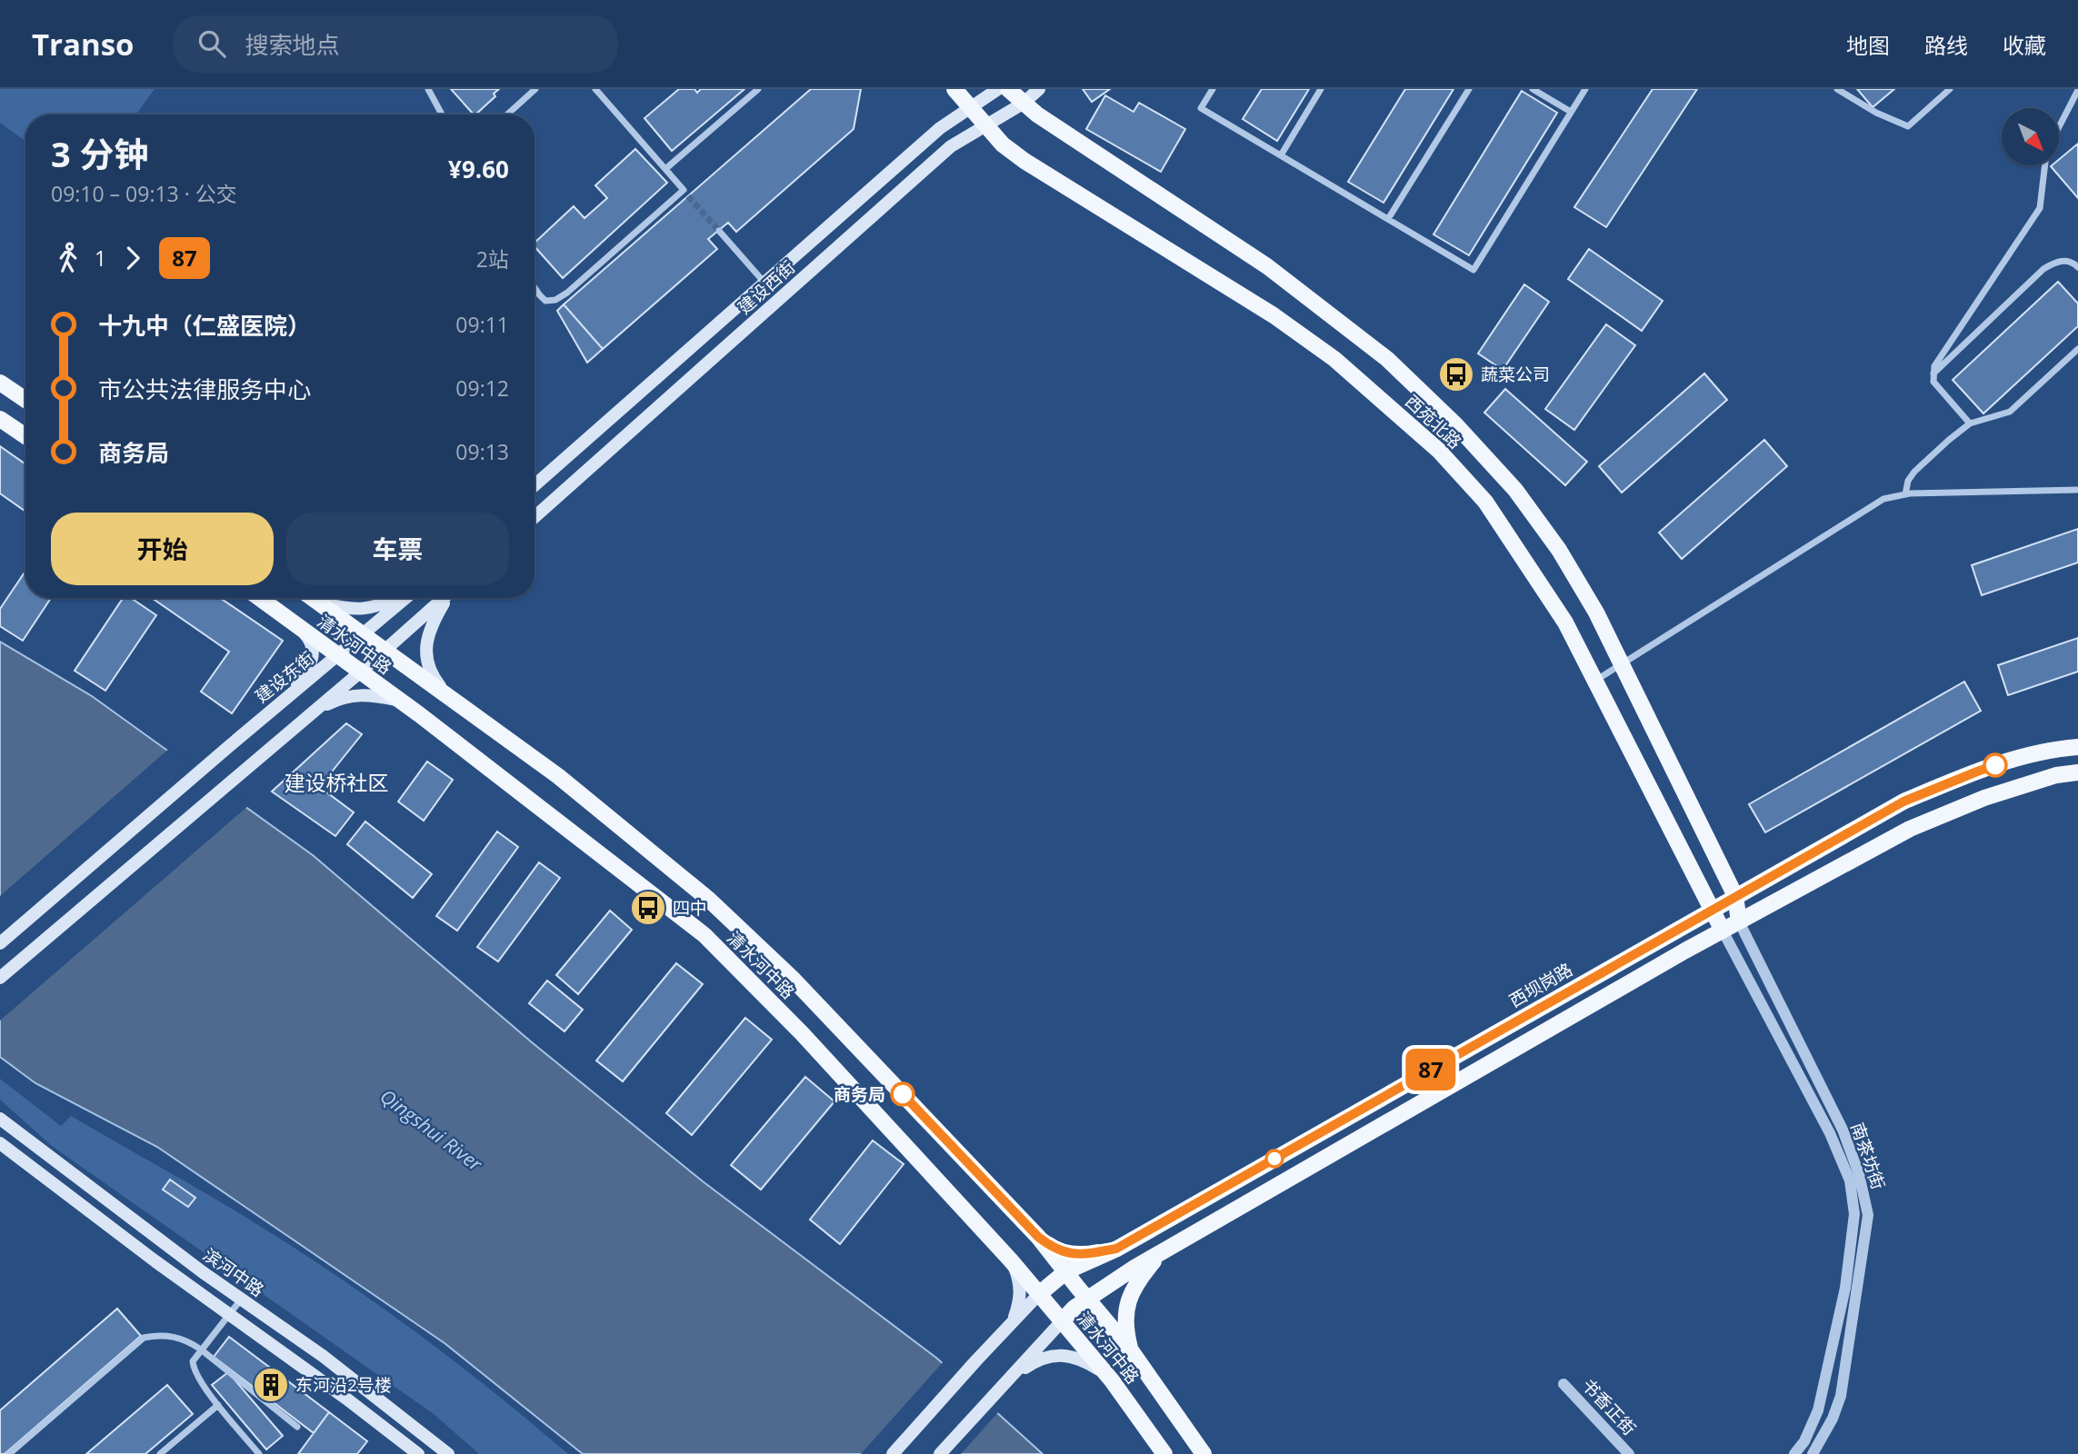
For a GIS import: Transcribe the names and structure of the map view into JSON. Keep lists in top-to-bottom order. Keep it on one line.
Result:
{"streets":{"main road":["建设西街","西苑北路","清水河中路","建设东街","西坝岗路","滨河中路"],"street":["南茶坊街","书香正街"]},"crossings":[["建设西街","西苑北路"],["西苑北路","西坝岗路"],["西苑北路","南茶坊街"],["清水河中路","建设东街"],["清水河中路","西坝岗路"]],"districts":["建设桥社区"],"water":["Qingshui River"],"places":{"bus stop":["蔬菜公司","四中"],"other":["商务局"],"building":["东河沿2号楼"]},"lines":["bus line 87"],"north":"bottom right","page":{"header":"Transo","search":"搜索地点","nav":["地图","路线","收藏"],"on_map":"87","heading":["3 分钟","09:10 – 09:13 · 公交","¥9.60"],"legs":["1","87","2站"],"list":[{"name":"十九中（仁盛医院）","value":"09:11"},{"name":"市公共法律服务中心","value":"09:12"},{"name":"商务局","value":"09:13"}],"buttons":["开始","车票"]}}
